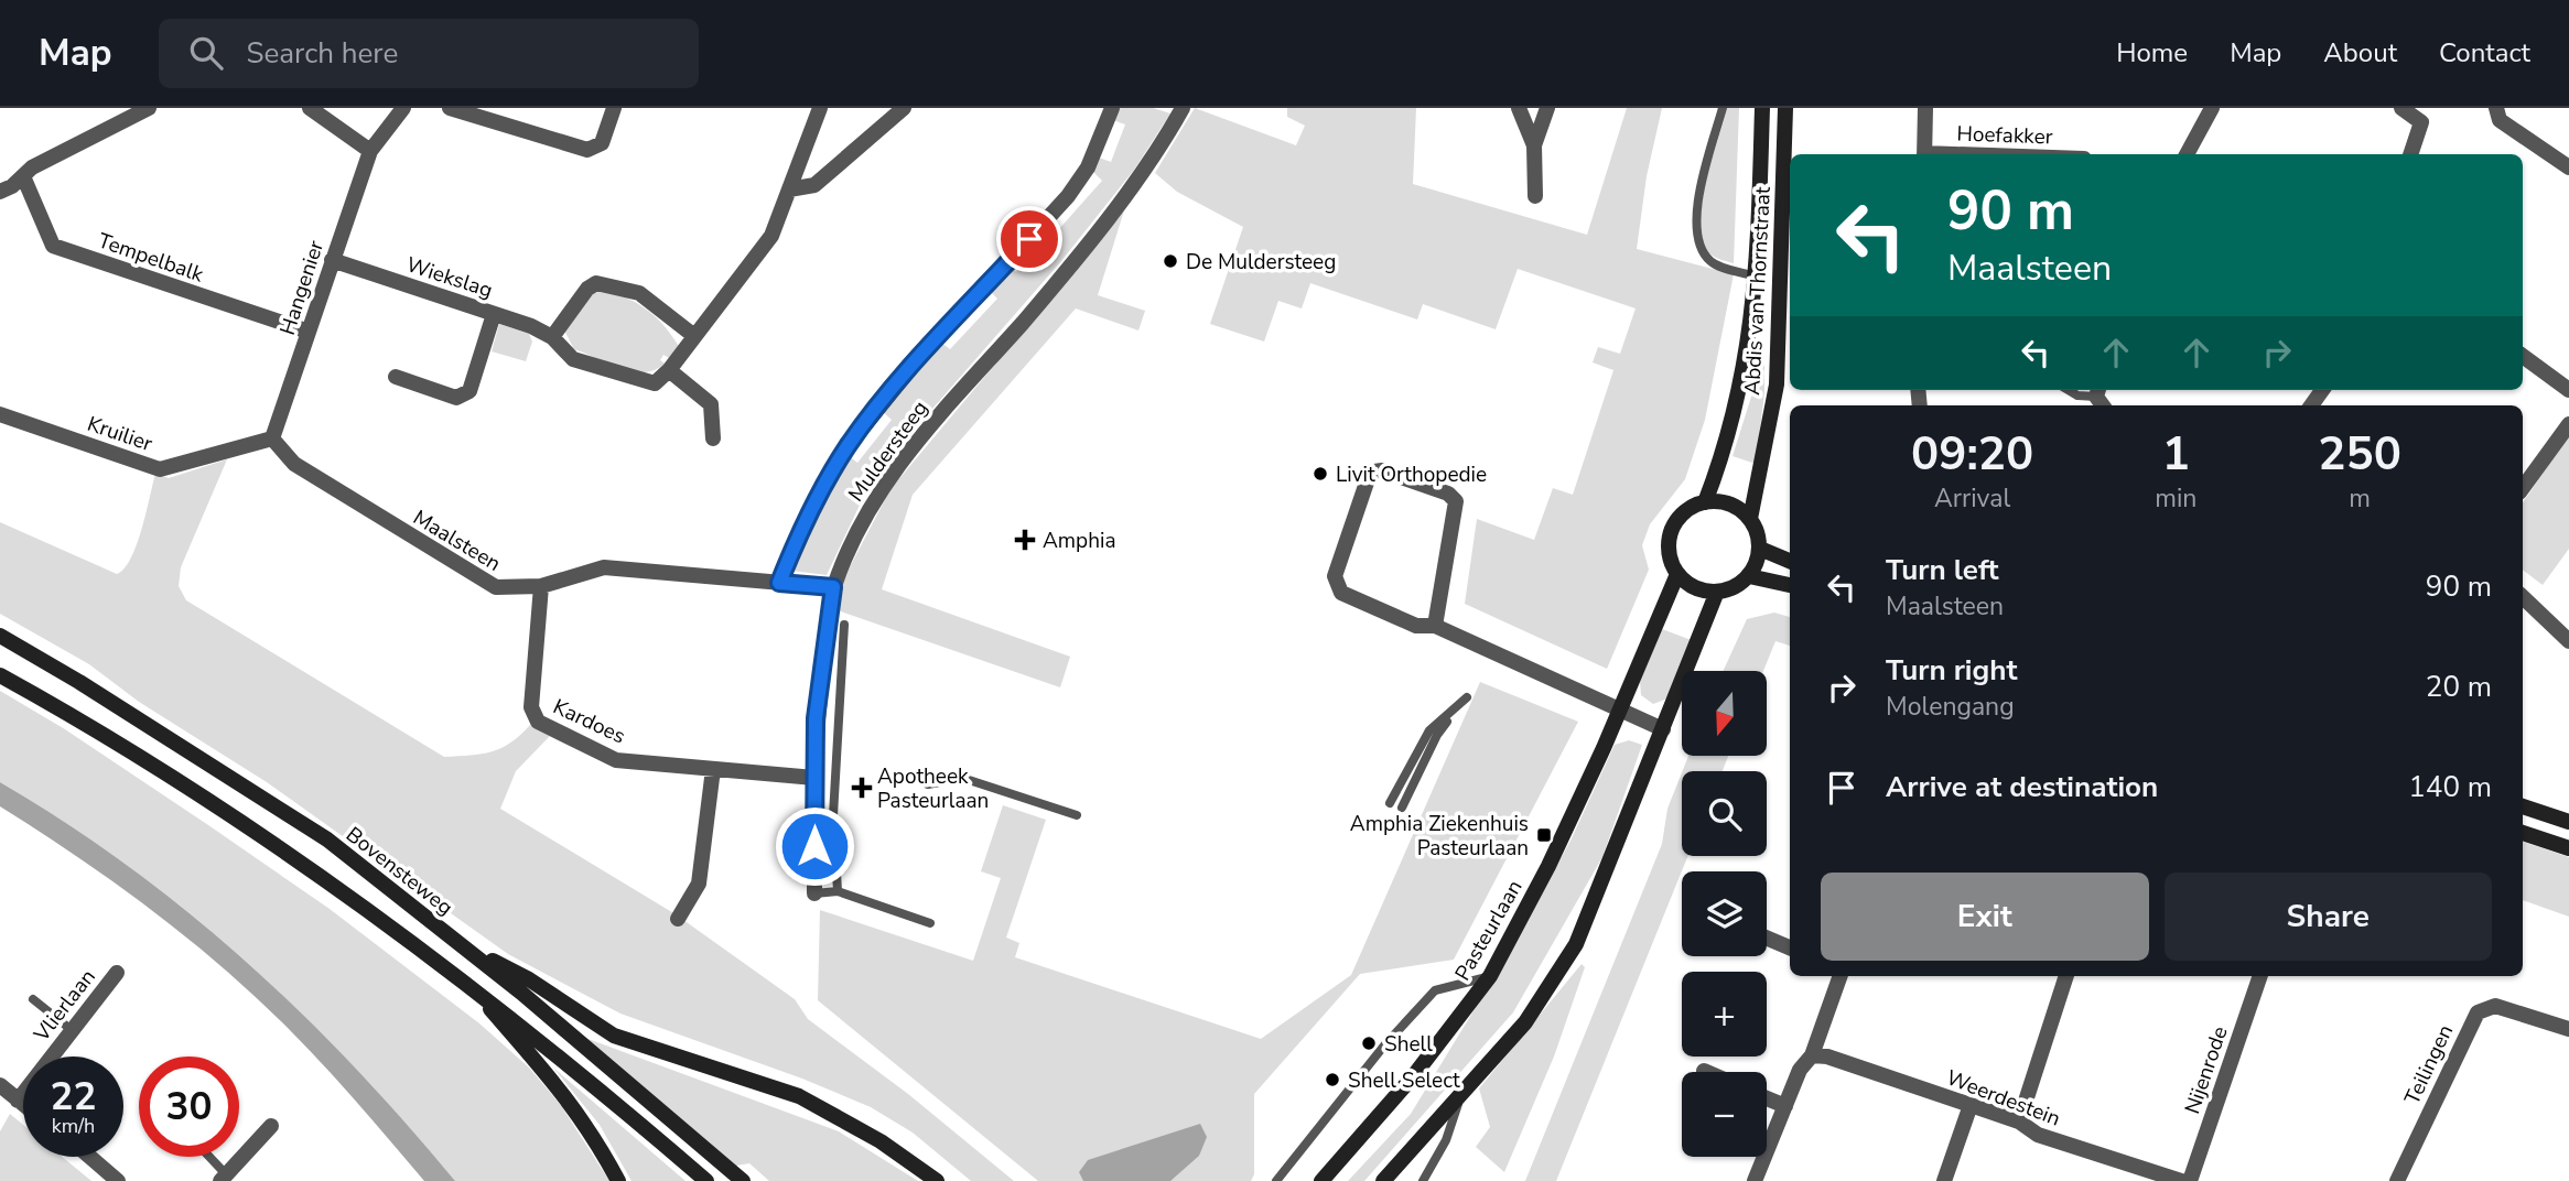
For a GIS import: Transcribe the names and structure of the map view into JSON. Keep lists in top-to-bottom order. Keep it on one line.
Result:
{"streets":{"main road":["Abdis van Thornstraat","Bovensteweg","Pasteurlaan"],"street":["Hoefakker","Tempelbalk","Wiekslag","Hangenier","Kruilier","Muldersteeg","Maalsteen","Kardoes","Vlierlaan","Teilingen","Nijenrode","Weerdestein"]},"crossings":[["Tempelbalk","Hangenier"],["Wiekslag","Hangenier"],["Hangenier","Kruilier"],["Hangenier","Maalsteen"],["Abdis van Thornstraat","Pasteurlaan"],["Kruilier","Maalsteen"],["Muldersteeg","Maalsteen"],["Muldersteeg","Kardoes"],["Maalsteen","Kardoes"]],"places":{"other":["De Muldersteeg","Livit Orthopedie","Shell","Shell Select"],"health":["Amphia","Apotheek Pasteurlaan"],"transit":["Amphia Ziekenhuis Pasteurlaan"]},"north":"bottom","page":{"header":"Map","search":"Search here","nav":["Home","Map","About","Contact"],"turn":["90 m","Maalsteen"],"eta":["09:20","Arrival","1","min","250","m"],"list":[{"name":"Turn left","note":"Maalsteen","value":"90 m"},{"name":"Turn right","note":"Molengang","value":"20 m"},{"name":"Arrive at destination","value":"140 m"}],"map_buttons":["+","−"],"buttons":["Exit","Share"],"speed":"22 km/h","limit":"30"}}
